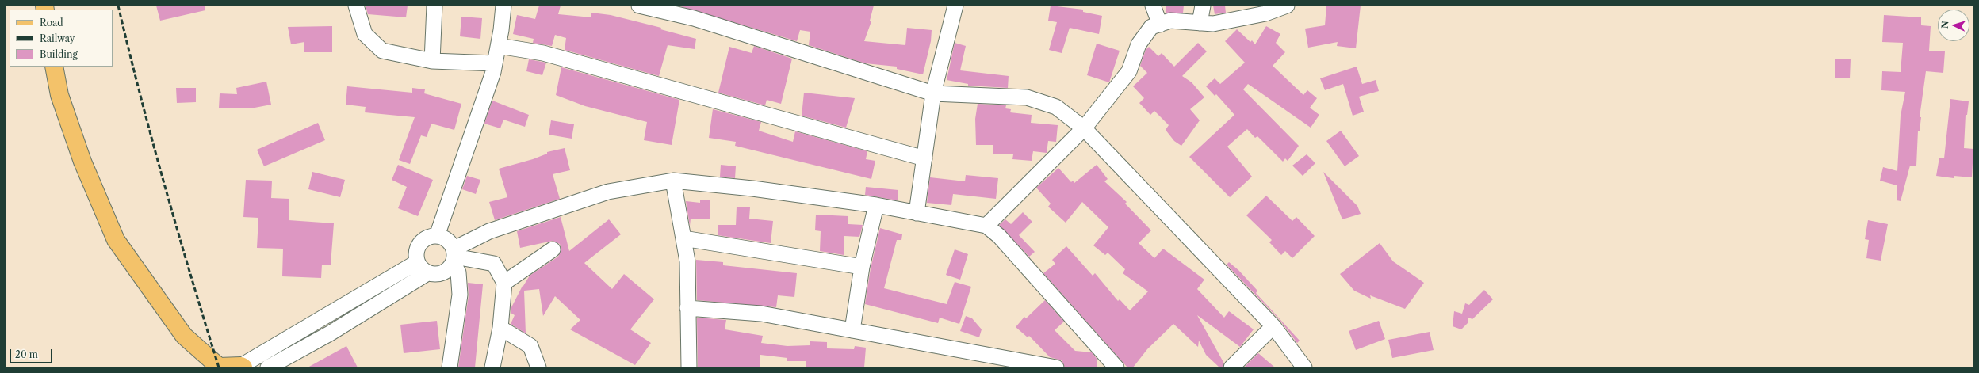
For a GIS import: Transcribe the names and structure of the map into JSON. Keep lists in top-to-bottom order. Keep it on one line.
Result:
{"legend":["Road","Railway","Building"],"scale_bar":"20 m","north":"left"}
